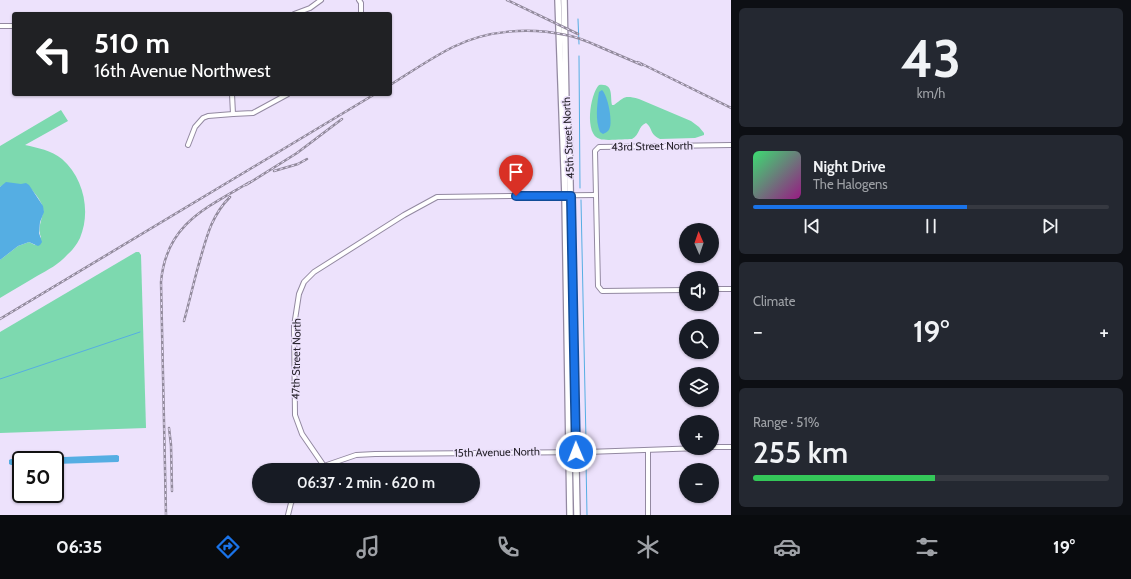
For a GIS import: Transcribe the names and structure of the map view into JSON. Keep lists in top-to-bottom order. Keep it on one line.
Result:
{"streets":{"main road":["45th Street North"],"street":["43rd Street North","47th Street North","15th Avenue North"]},"crossings":[["45th Street North","47th Street North"],["45th Street North","15th Avenue North"]],"north":"top","page":{"tile":[["43","km/h"],"Climate",["Range · 51%","255 km"]],"turn":["510 m","16th Avenue Northwest"],"song":["Night Drive","The Halogens"],"map_buttons":["+","−"],"heat":["−","19°","+"],"limit":"50","trip":"06:37 · 2 min · 620 m","tabs":["06:35","19°"]}}
